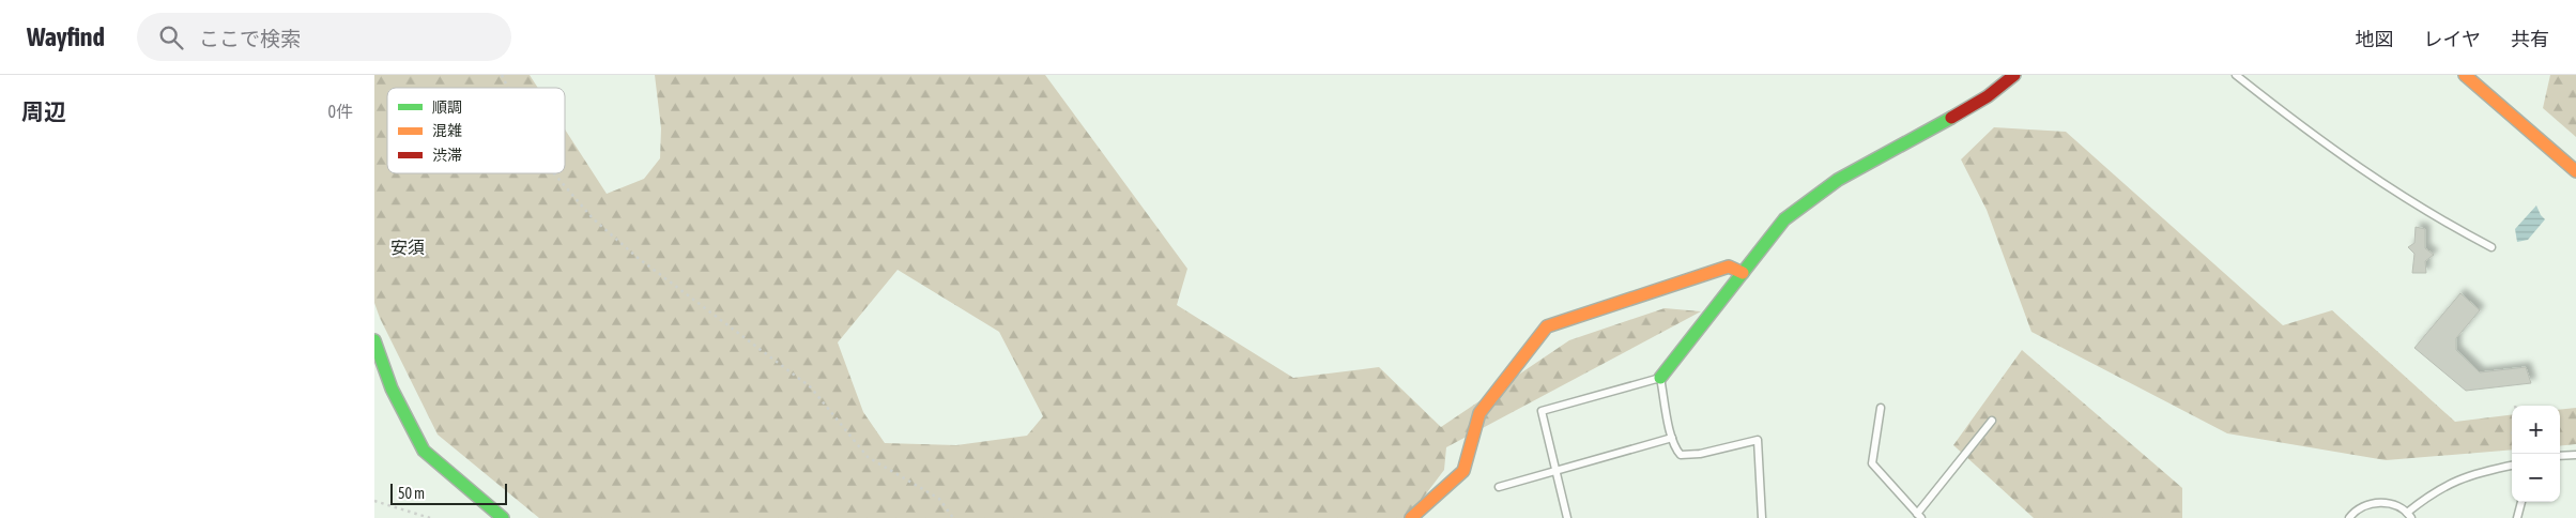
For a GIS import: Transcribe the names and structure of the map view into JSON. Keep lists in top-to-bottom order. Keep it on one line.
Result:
{"districts":["安須"],"legend":["順調","混雑","渋滞"],"scale_bar":"50 m","page":{"header":"Wayfind","search":"ここで検索","nav":["地図","レイヤ","共有"],"heading":["周辺","0件"],"map_buttons":["+","−"],"scale":"50 m"}}
